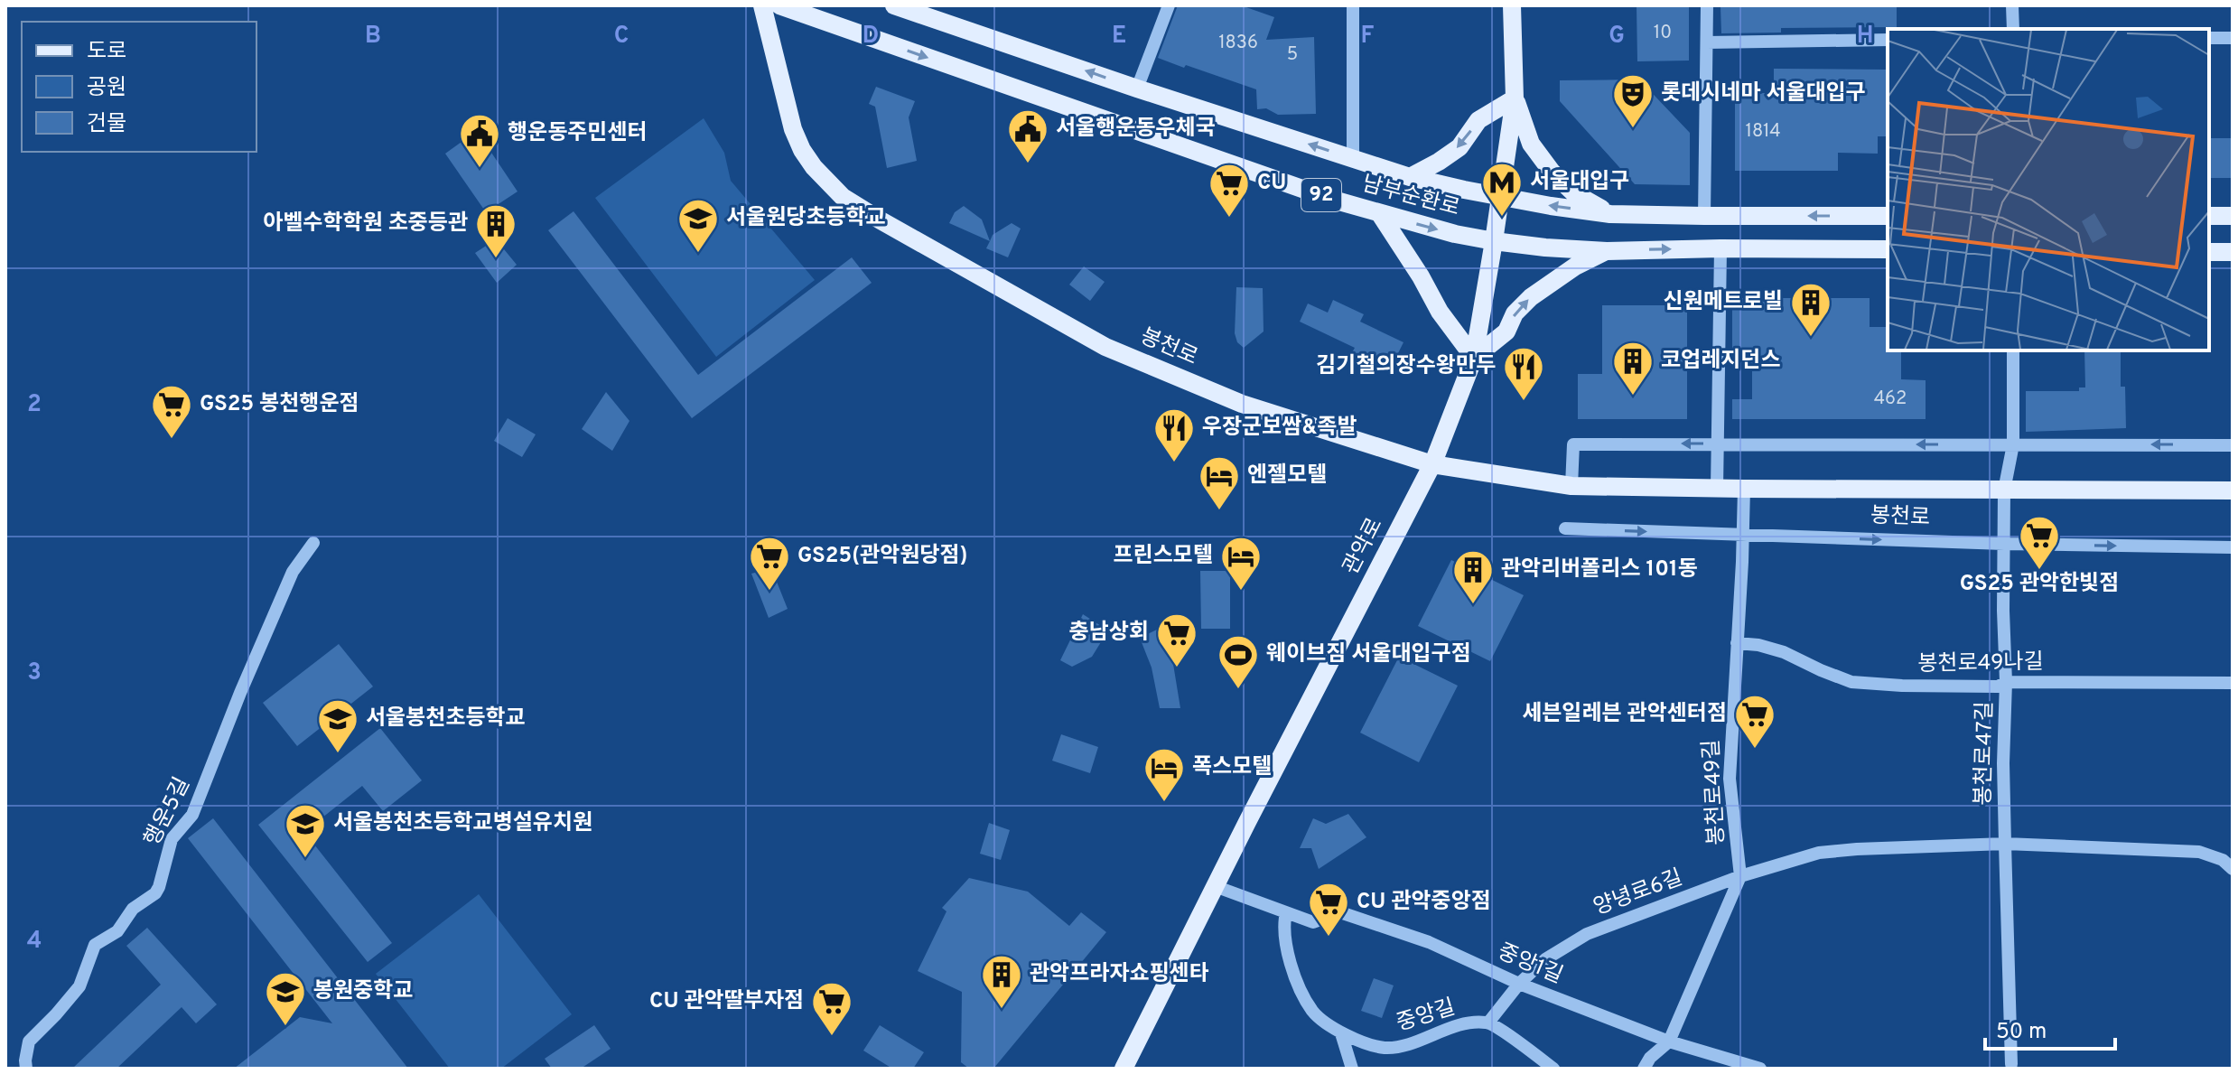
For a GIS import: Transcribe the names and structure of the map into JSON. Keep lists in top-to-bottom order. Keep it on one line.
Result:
{"streets":{"main road":["92","남부순환로","봉천로","관악로"],"street":["봉천로49나길","봉천로47길","봉천로49길","행운5길","양녕로6길","중앙1길","중앙길"]},"crossings":[["남부순환로","관악로"],["봉천로","관악로"],["봉천로","봉천로47길"],["봉천로","봉천로49길"],["봉천로49나길","봉천로47길"],["봉천로49나길","봉천로49길"],["봉천로47길","양녕로6길"],["봉천로49길","양녕로6길"],["봉천로49길","중앙1길"],["양녕로6길","중앙1길"],["양녕로6길","중앙길"],["중앙1길","중앙길"]],"places":{"theatre":["롯데시네마 서울대입구"],"public building":["서울행운동우체국","행운동주민센터"],"metro station":["서울대입구"],"supermarket":["CU","GS25 봉천행운점","GS25 관악한빛점","GS25(관악원당점)","충남상회","세븐일레븐 관악센터점","CU 관악중앙점","CU 관악딸부자점"],"school or university":["서울원당초등학교","서울봉천초등학교","서울봉천초등학교병설유치원","봉원중학교"],"building":["아벨수학학원 초중등관","신원메트로빌","코업레지던스","관악리버폴리스 101동","관악프라자쇼핑센타"],"restaurant":["김기철의장수왕만두","우장군보쌈&족발"],"hotel":["엔젤모텔","프린스모텔","폭스모텔"],"sports":["웨이브짐 서울대입구점"]},"house_numbers":["10","1836","5","1814","462"],"legend":["도로","공원","건물"],"scale_bar":"50 m","grid":{"columns":["B","C","D","E","F","G","H"],"rows":["2","3","4"]}}
